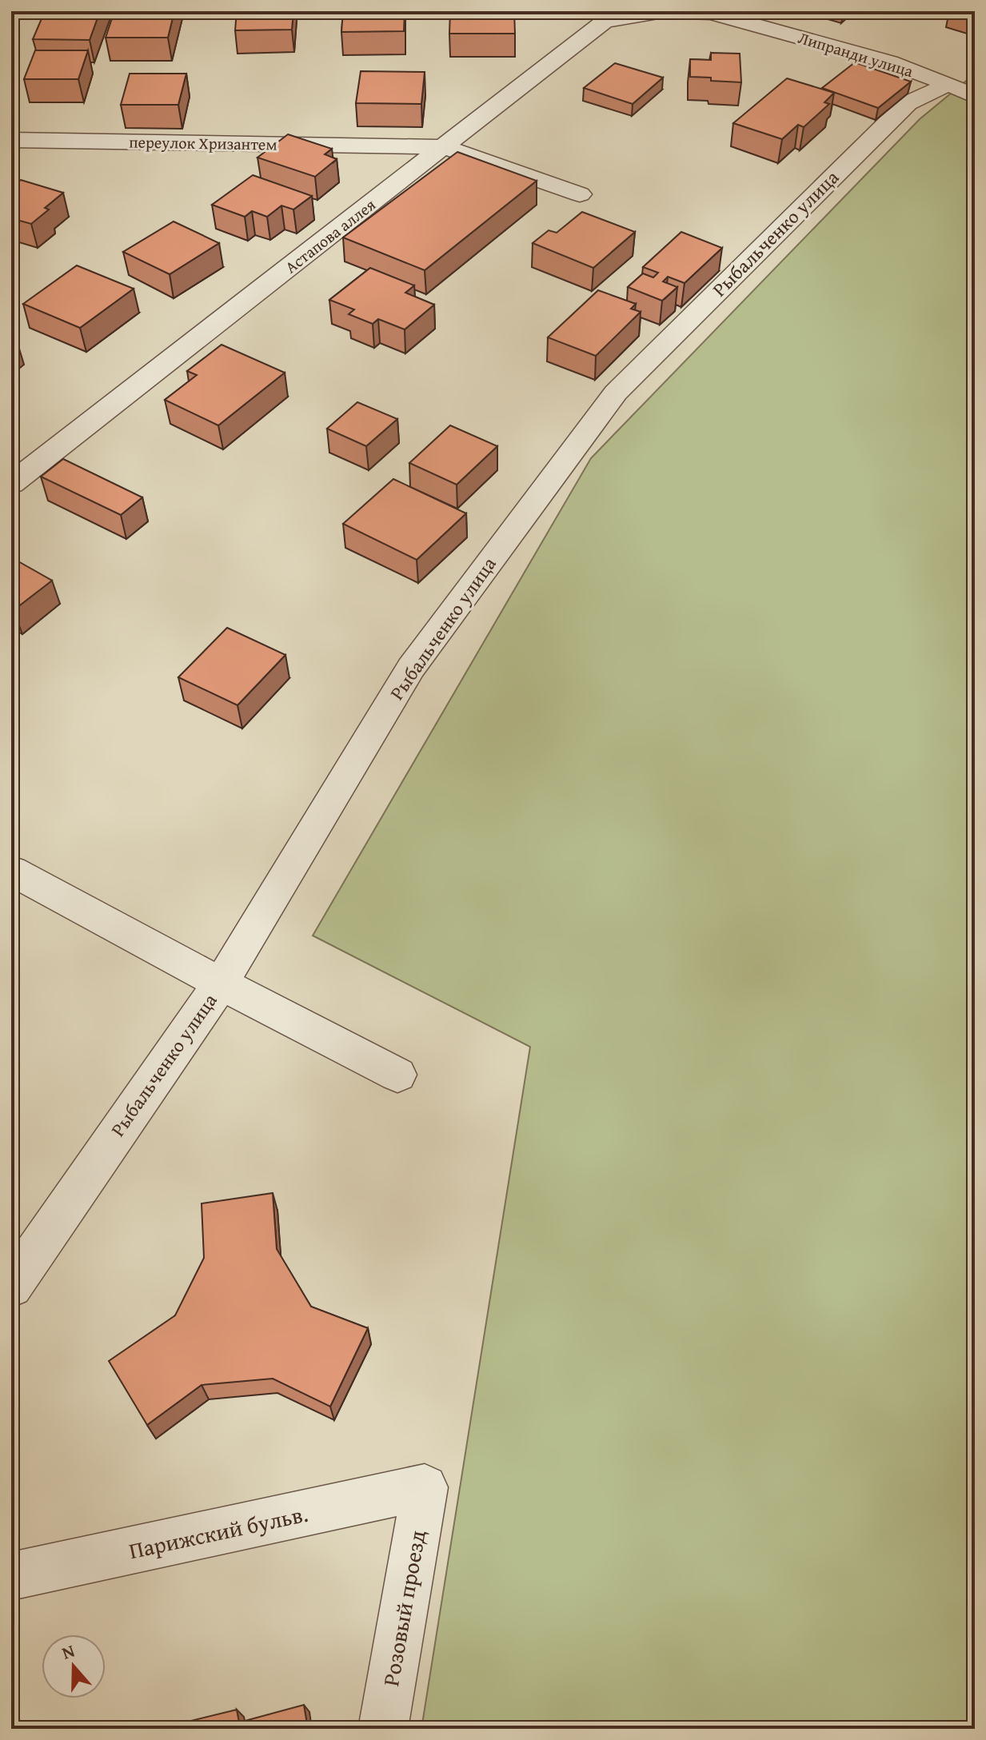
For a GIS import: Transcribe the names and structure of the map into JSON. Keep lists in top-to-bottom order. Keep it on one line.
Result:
{"streets":{"street":["Липранди улица","переулок Хризантем","Рыбальченко улица","Астапова аллея","Парижский бульв.","Розовый проезд"]},"crossings":[["Липранди улица","Рыбальченко улица"],["Липранди улица","Астапова аллея"],["переулок Хризантем","Астапова аллея"],["Парижский бульв.","Розовый проезд"]],"north":"top"}
